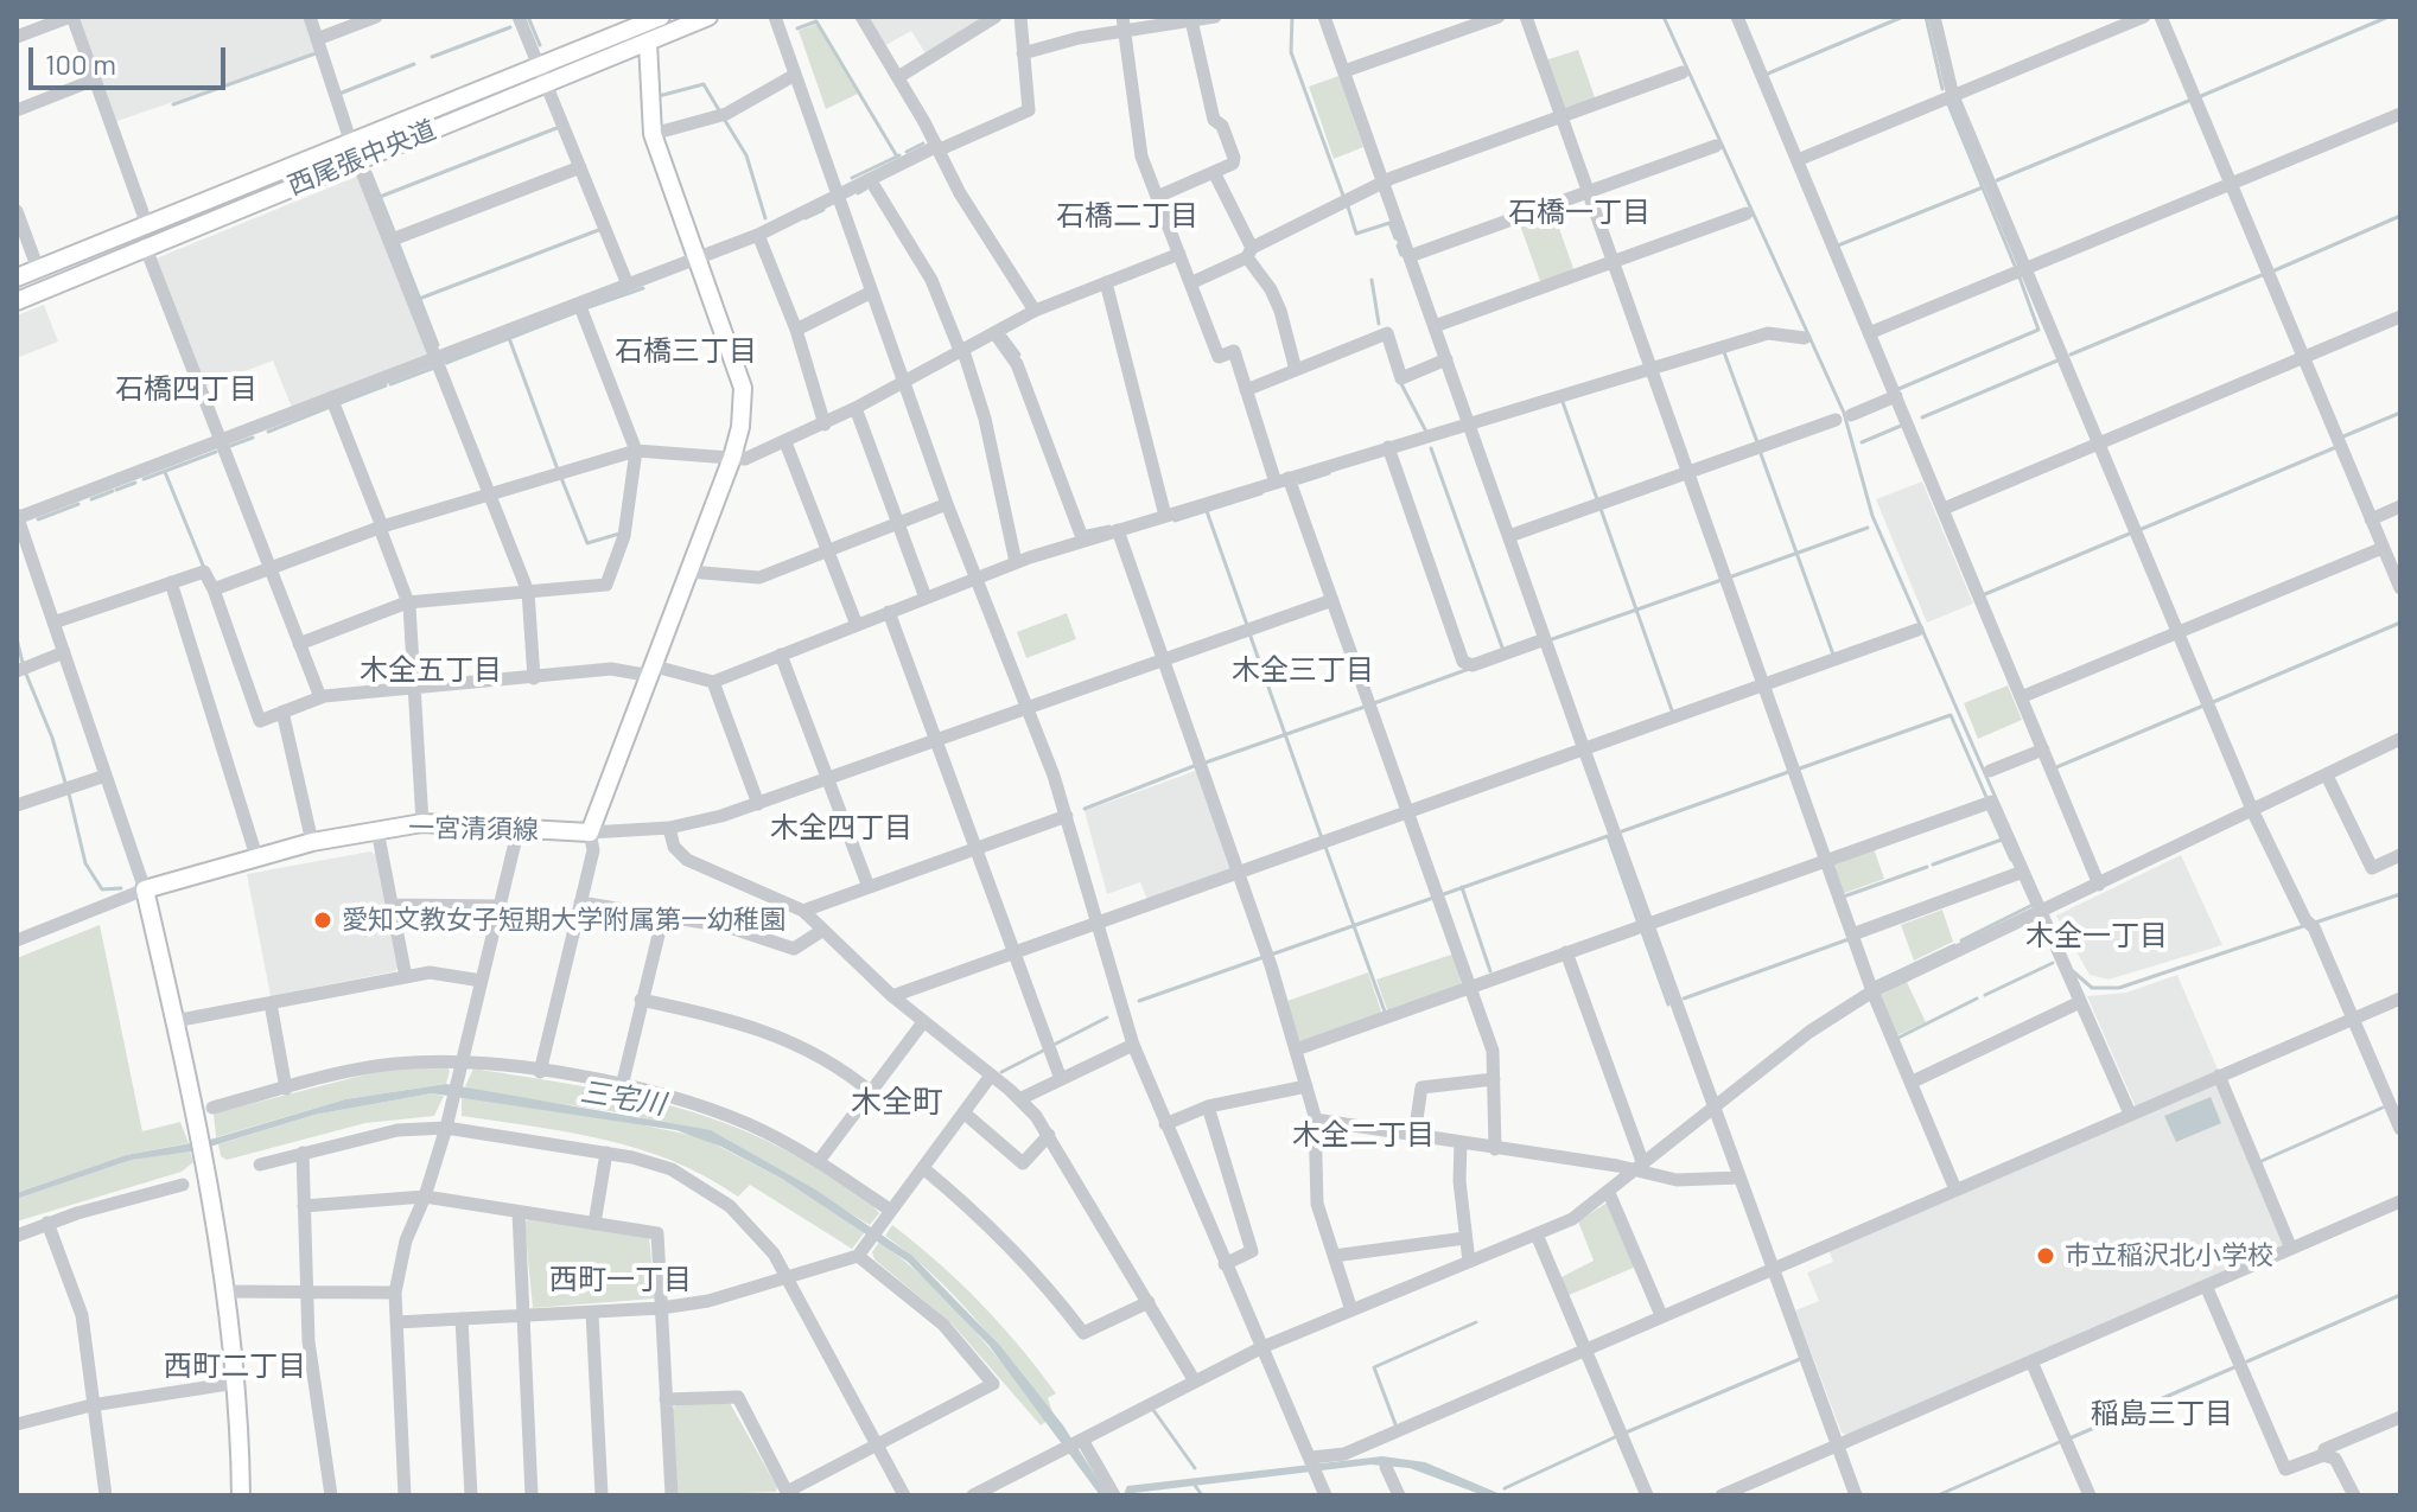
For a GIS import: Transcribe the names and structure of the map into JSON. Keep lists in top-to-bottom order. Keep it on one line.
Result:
{"streets":{"main road":["西尾張中央道","一宮清須線"]},"districts":["石橋一丁目","石橋二丁目","石橋三丁目","石橋四丁目","木全五丁目","木全三丁目","木全四丁目","木全一丁目","木全町","木全二丁目","西町一丁目","西町二丁目","稲島三丁目"],"water":["三宅川"],"places":["愛知文教女子短期大学附属第一幼稚園","市立稲沢北小学校"],"scale_bar":"100 m"}
